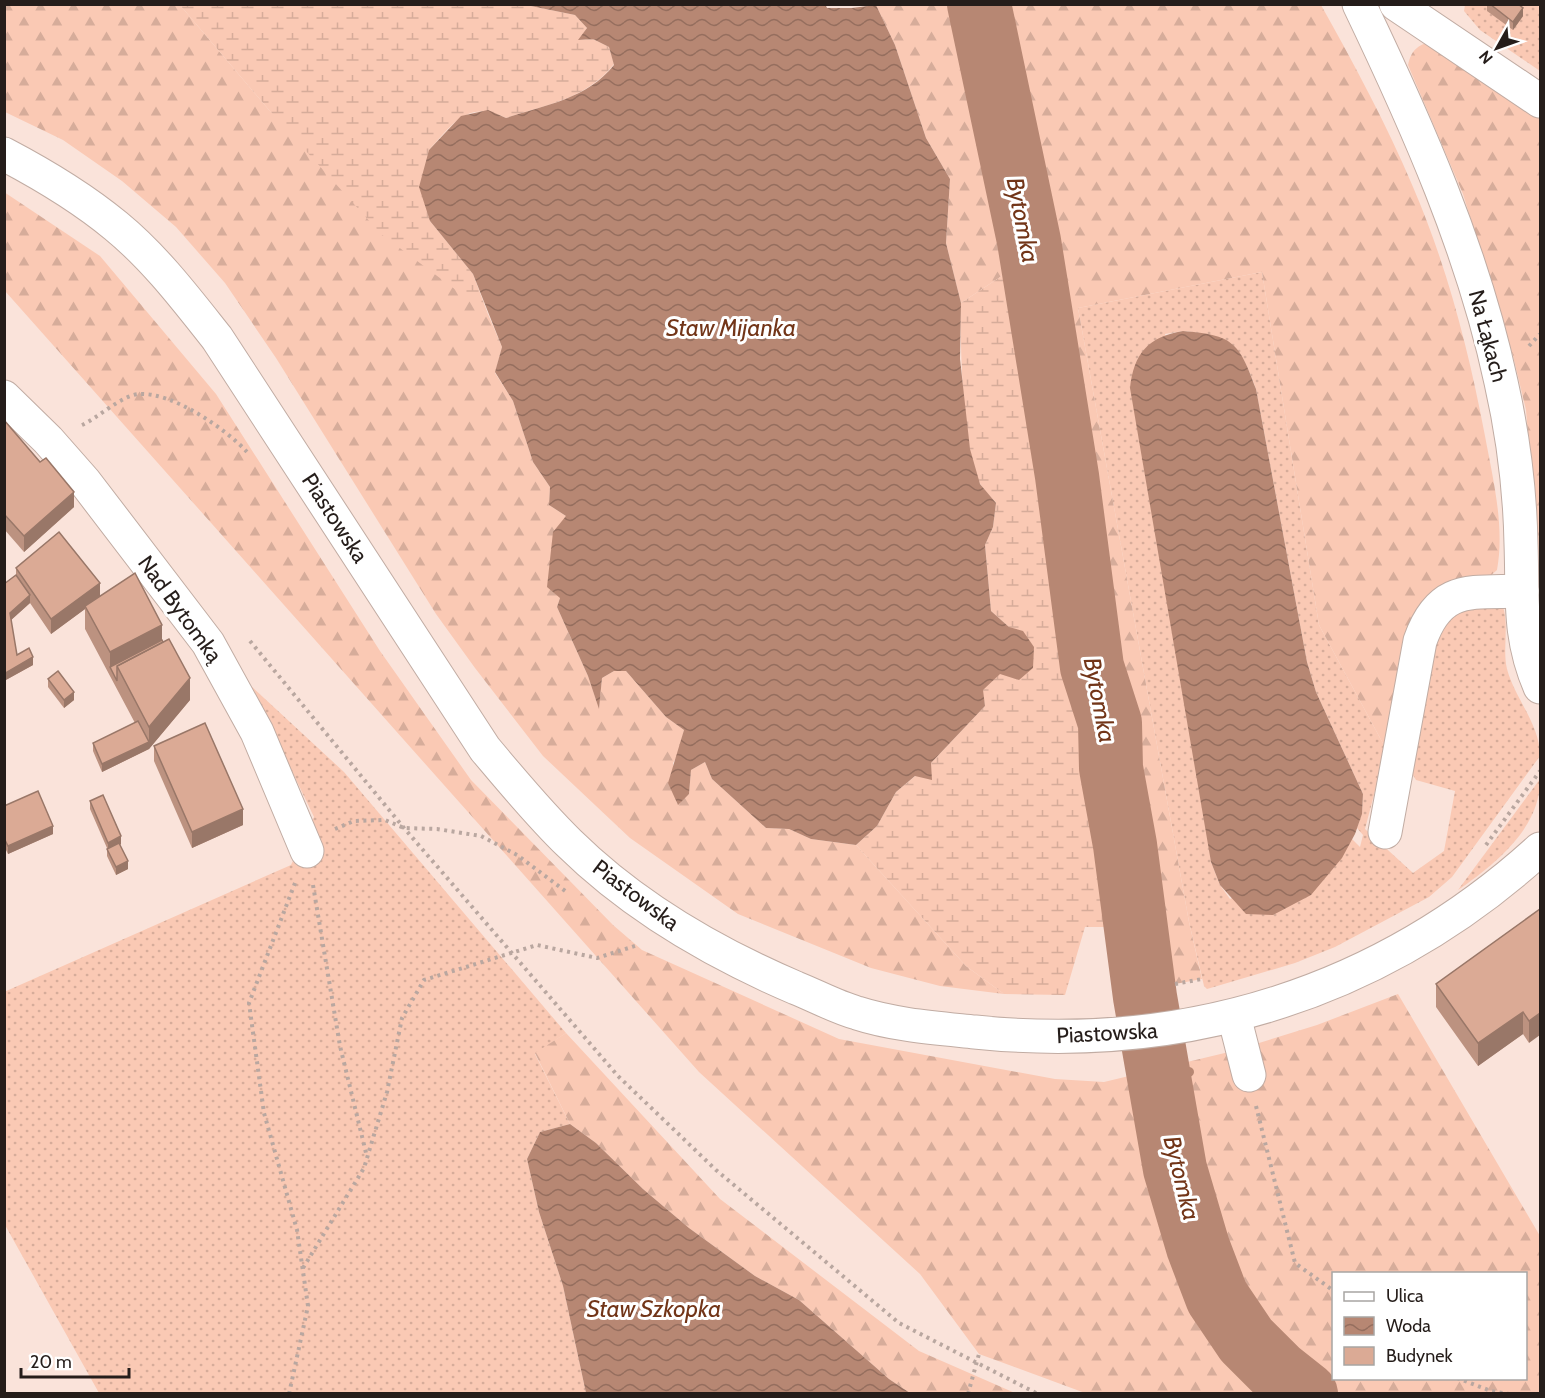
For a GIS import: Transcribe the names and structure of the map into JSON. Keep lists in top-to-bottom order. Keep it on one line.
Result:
{"streets":{"street":["Na Łąkach","Piastowska","Nad Bytomką"]},"water":["Bytomka","Staw Mijanka","Staw Szkopka"],"legend":["Ulica","Woda","Budynek"],"scale_bar":"20 m","north":"bottom left"}
